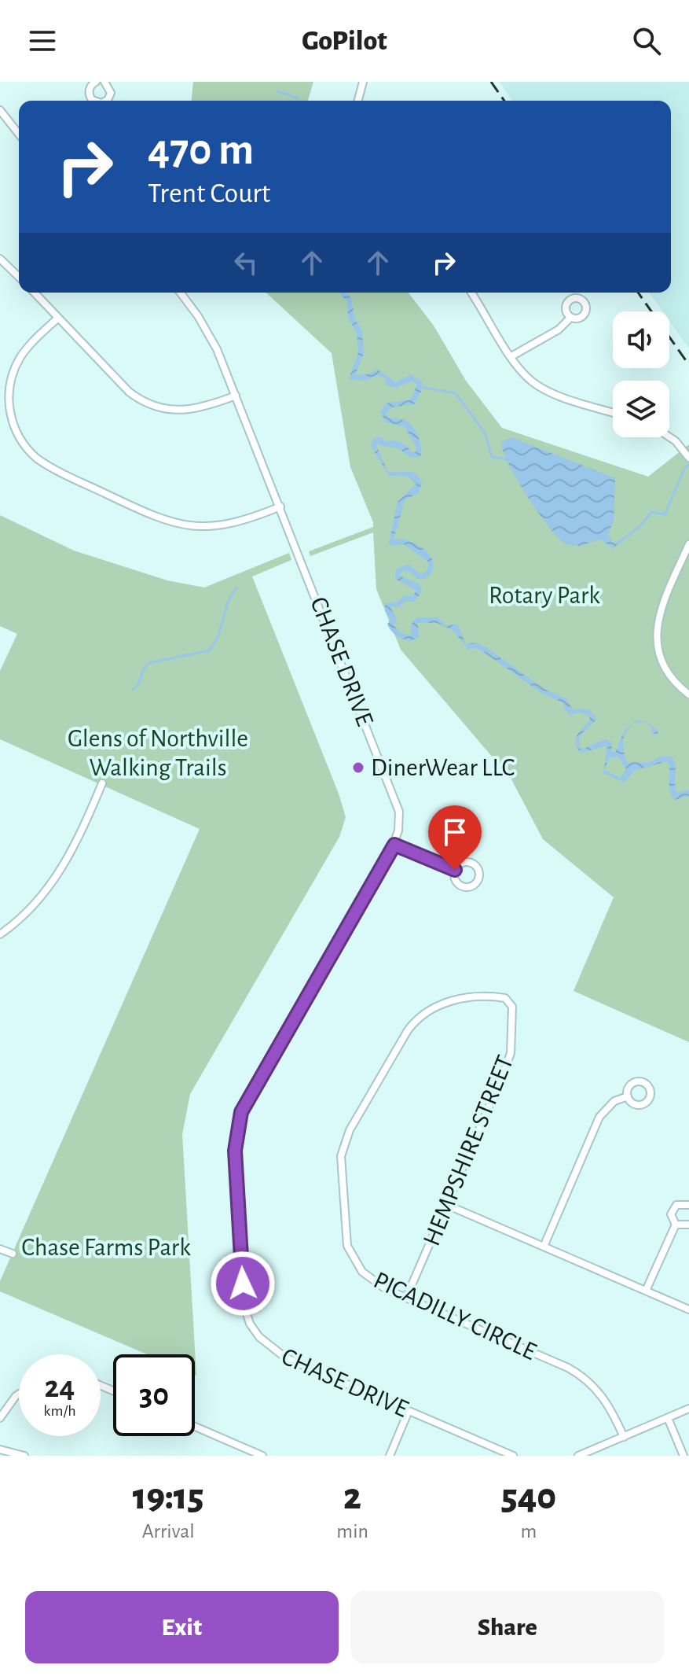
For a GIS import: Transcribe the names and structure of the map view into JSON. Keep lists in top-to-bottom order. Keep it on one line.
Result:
{"streets":{"street":["CHASE DRIVE","HEMPSHIRE STREET","PICADILLY CIRCLE"]},"crossings":[["HEMPSHIRE STREET","PICADILLY CIRCLE"]],"parks":["Rotary Park","Glens of Northville Walking Trails","Chase Farms Park"],"places":["DinerWear LLC"],"page":{"header":"GoPilot","turn":["470 m","Trent Court"],"speed":"24 km/h","limit":"30","eta":["19:15","Arrival","2","min","540","m"],"buttons":["Exit","Share"]}}
